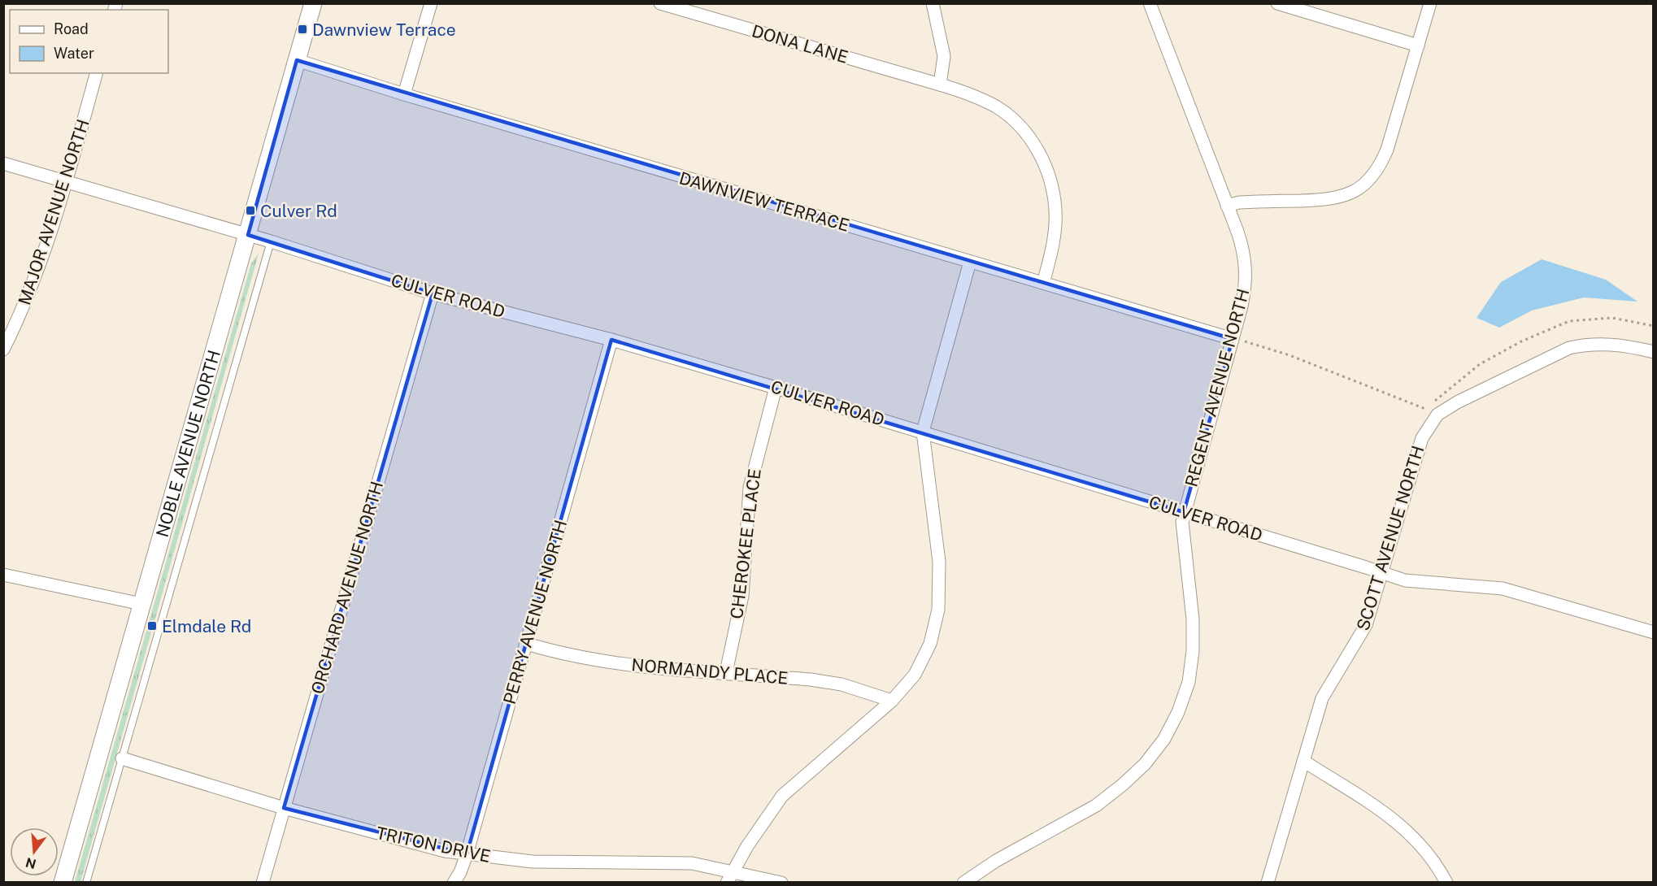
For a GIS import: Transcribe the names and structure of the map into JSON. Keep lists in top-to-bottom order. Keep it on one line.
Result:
{"streets":{"street":["DONA LANE","DAWNVIEW TERRACE","MAJOR AVENUE NORTH","CULVER ROAD","REGENT AVENUE NORTH","NOBLE AVENUE NORTH","SCOTT AVENUE NORTH","CHEROKEE PLACE","ORCHARD AVENUE NORTH","PERRY AVENUE NORTH","NORMANDY PLACE","TRITON DRIVE"]},"crossings":[["DONA LANE","DAWNVIEW TERRACE"],["DAWNVIEW TERRACE","REGENT AVENUE NORTH"],["DAWNVIEW TERRACE","NOBLE AVENUE NORTH"],["MAJOR AVENUE NORTH","CULVER ROAD"],["CULVER ROAD","REGENT AVENUE NORTH"],["CULVER ROAD","NOBLE AVENUE NORTH"],["CULVER ROAD","SCOTT AVENUE NORTH"],["CULVER ROAD","CHEROKEE PLACE"],["CULVER ROAD","ORCHARD AVENUE NORTH"],["CULVER ROAD","PERRY AVENUE NORTH"],["CHEROKEE PLACE","NORMANDY PLACE"],["ORCHARD AVENUE NORTH","TRITON DRIVE"],["PERRY AVENUE NORTH","NORMANDY PLACE"],["PERRY AVENUE NORTH","TRITON DRIVE"]],"places":{"transit":["Dawnview Terrace","Culver Rd","Elmdale Rd"]},"legend":["Road","Water"],"north":"bottom"}
